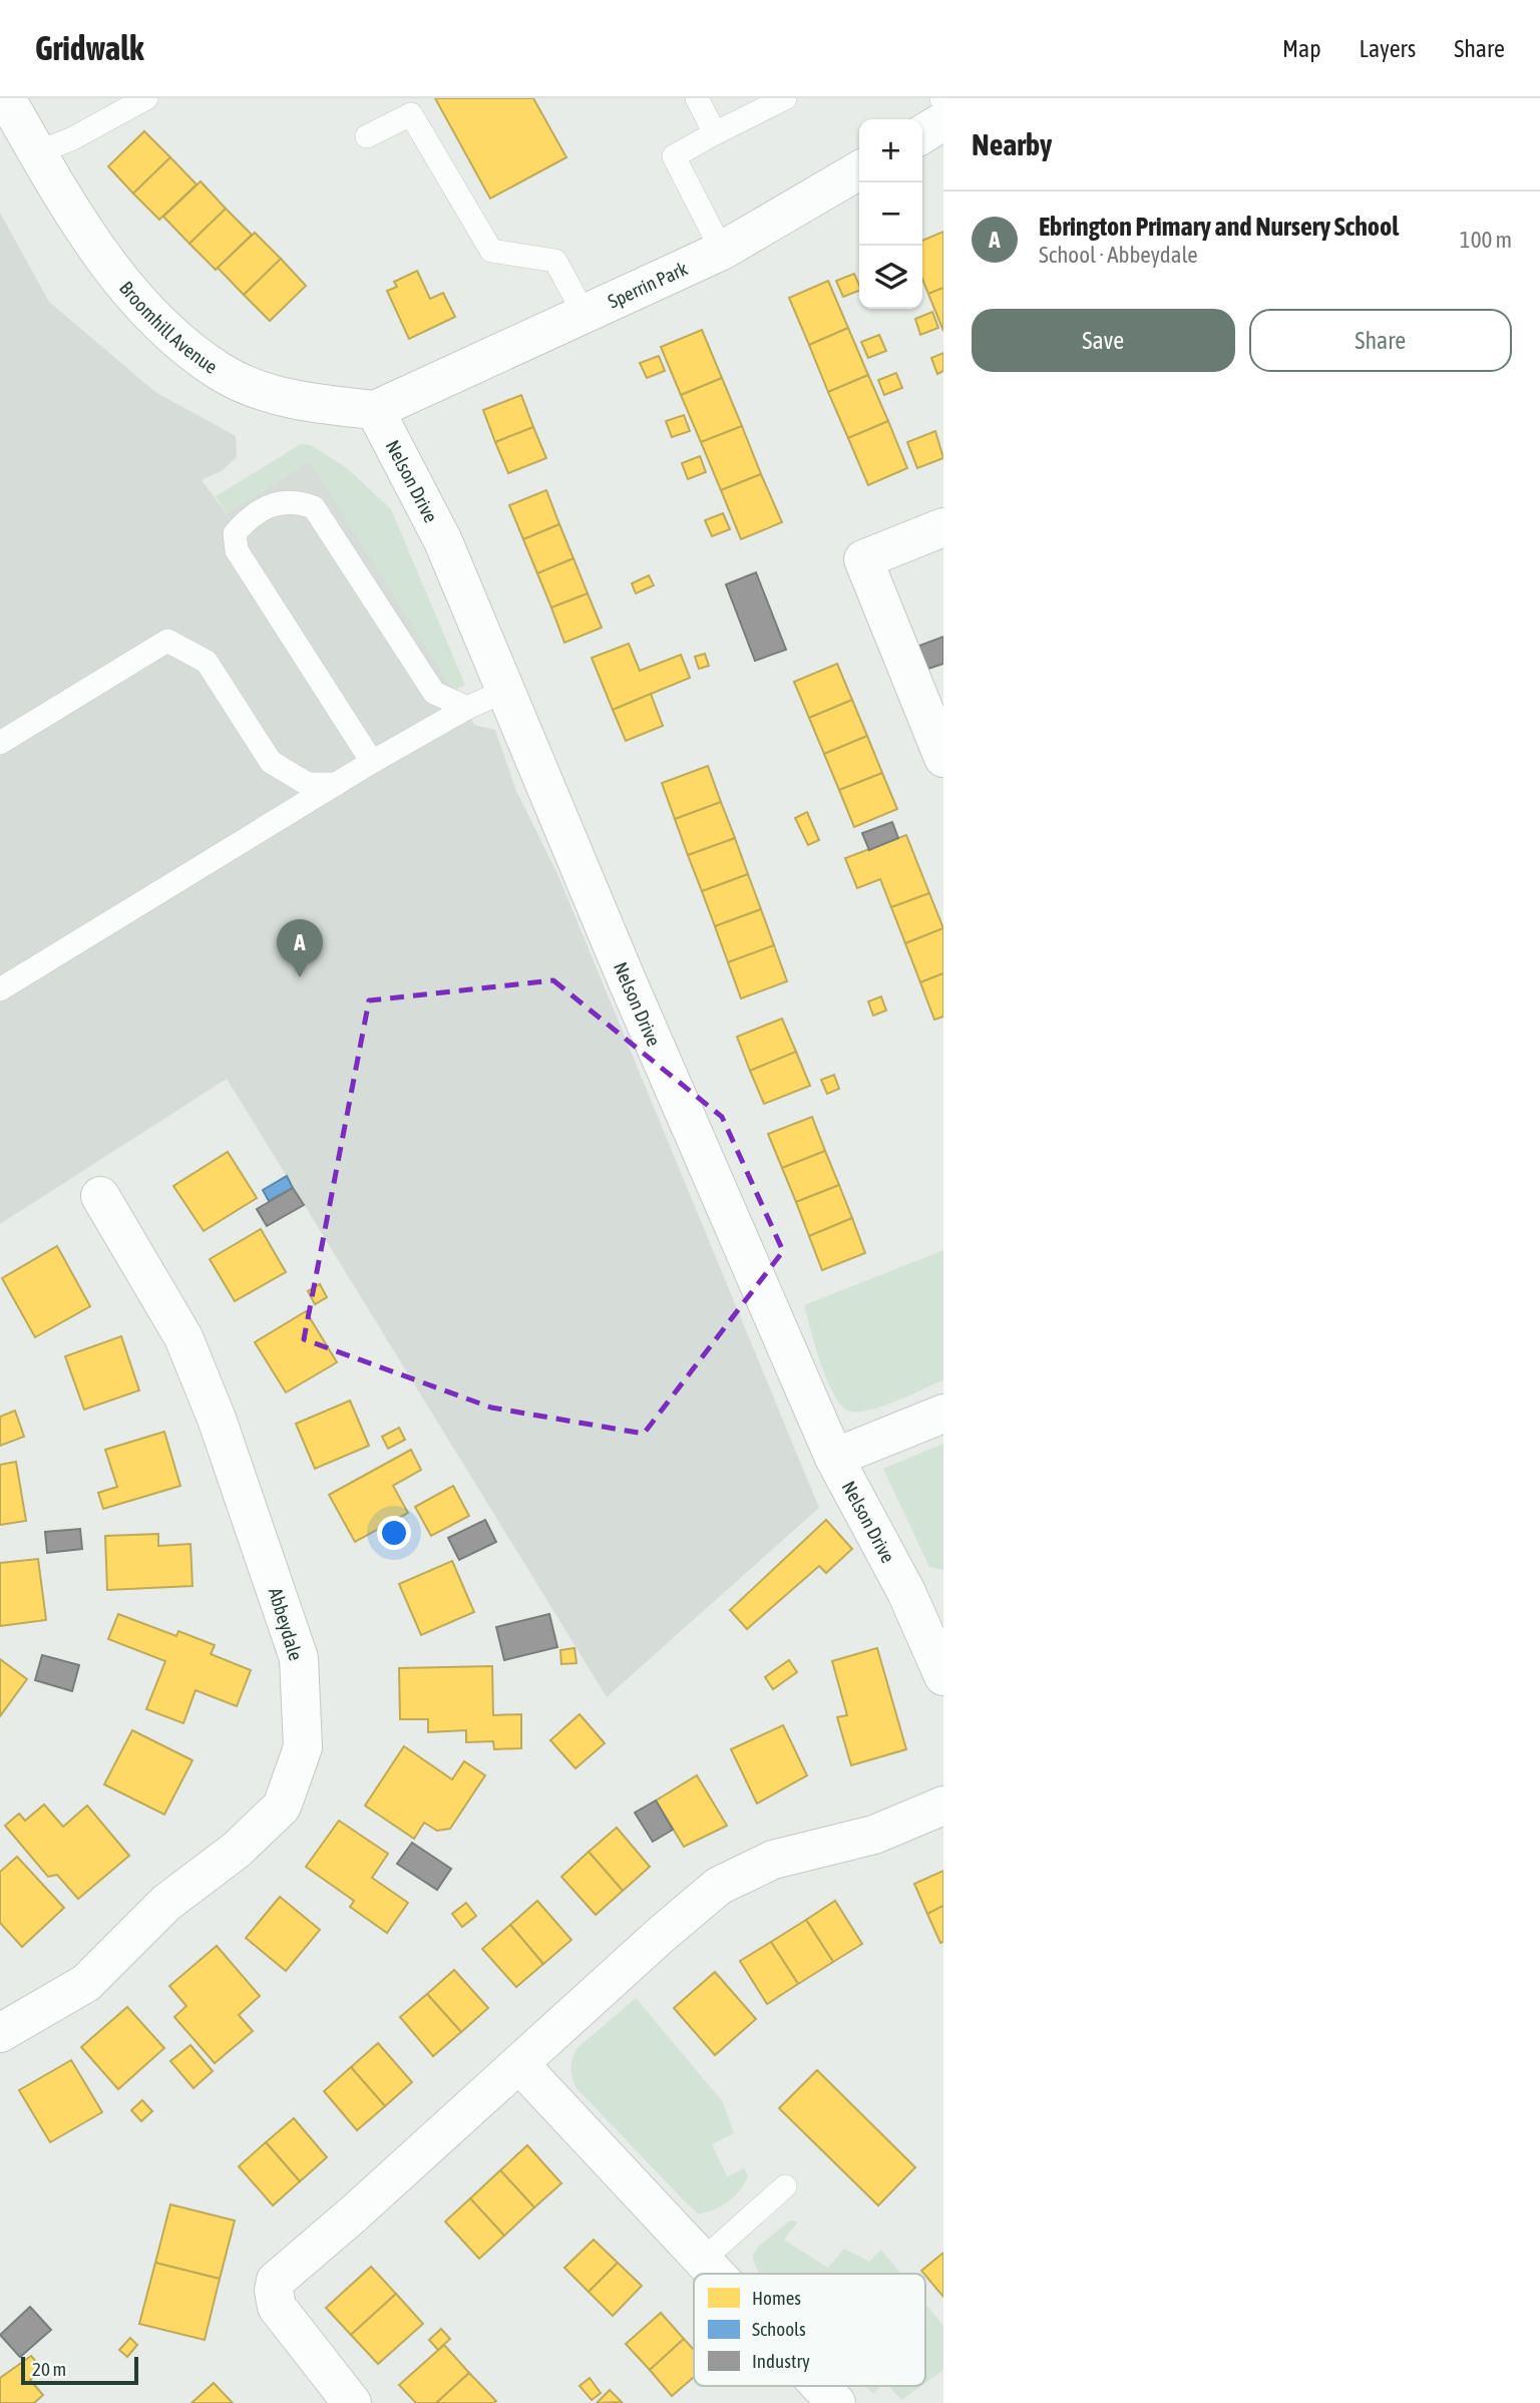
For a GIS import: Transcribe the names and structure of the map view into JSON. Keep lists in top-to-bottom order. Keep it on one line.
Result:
{"streets":{"street":["Sperrin Park","Broomhill Avenue","Nelson Drive","Abbeydale"]},"crossings":[["Sperrin Park","Broomhill Avenue"],["Sperrin Park","Nelson Drive"],["Broomhill Avenue","Nelson Drive"]],"legend":["Homes","Schools","Industry"],"scale_bar":"20 m","page":{"header":"Gridwalk","nav":["Map","Layers","Share"],"heading":"Nearby","map_buttons":["+","−"],"list":[{"mark":"A","name":"Ebrington Primary and Nursery School","note":"School · Abbeydale","value":"100 m"}],"buttons":["Save","Share"],"pins":"A","scale":"20 m"}}
